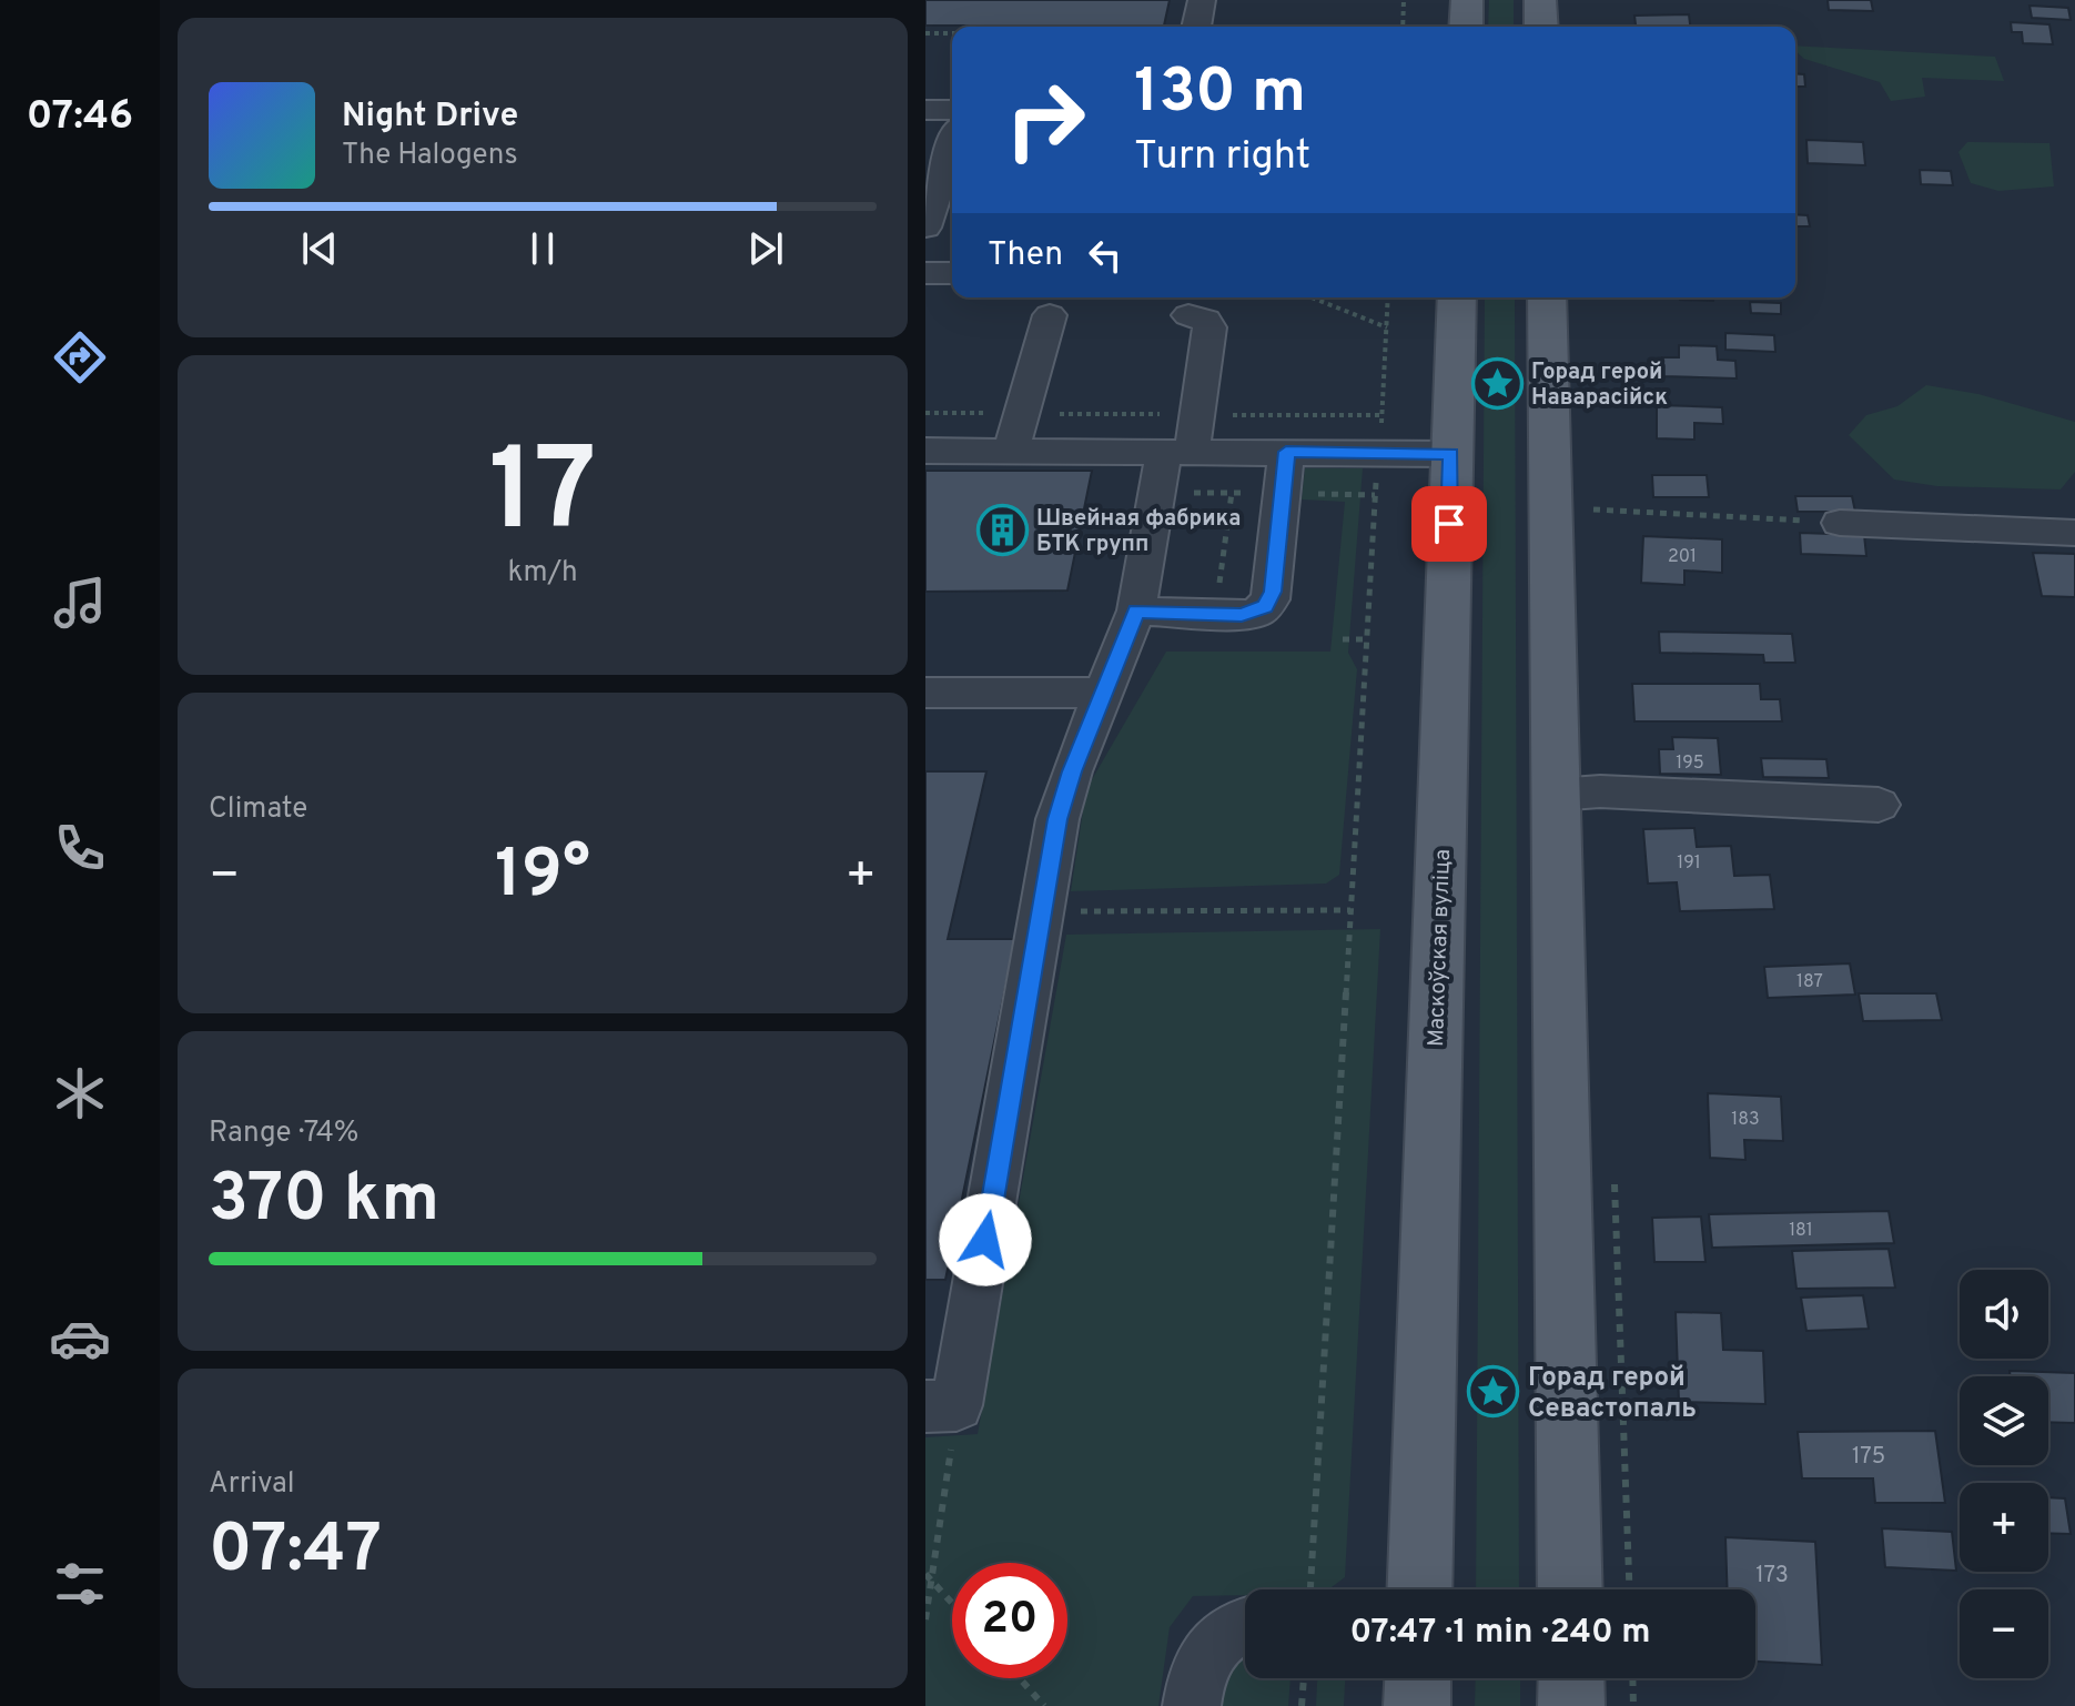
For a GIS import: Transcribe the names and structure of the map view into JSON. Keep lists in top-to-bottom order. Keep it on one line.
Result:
{"streets":{"main road":["Маскоўская вуліца"]},"places":{"place":["Горад герой Наварасійск","Горад герой Севастопаль"],"building":["Швейная фабрика БТК групп"]},"house_numbers":["201","195","191","187","183","181","175","173"],"page":{"tabs":"07:46","turn":["130 m","Turn right"],"song":["Night Drive","The Halogens"],"then":"Then","tile":[["17","km/h"],"Climate",["Range · 74%","370 km"],["Arrival","07:47"]],"heat":["−","19°","+"],"map_buttons":["+","−"],"limit":"20","trip":"07:47 · 1 min · 240 m"}}
